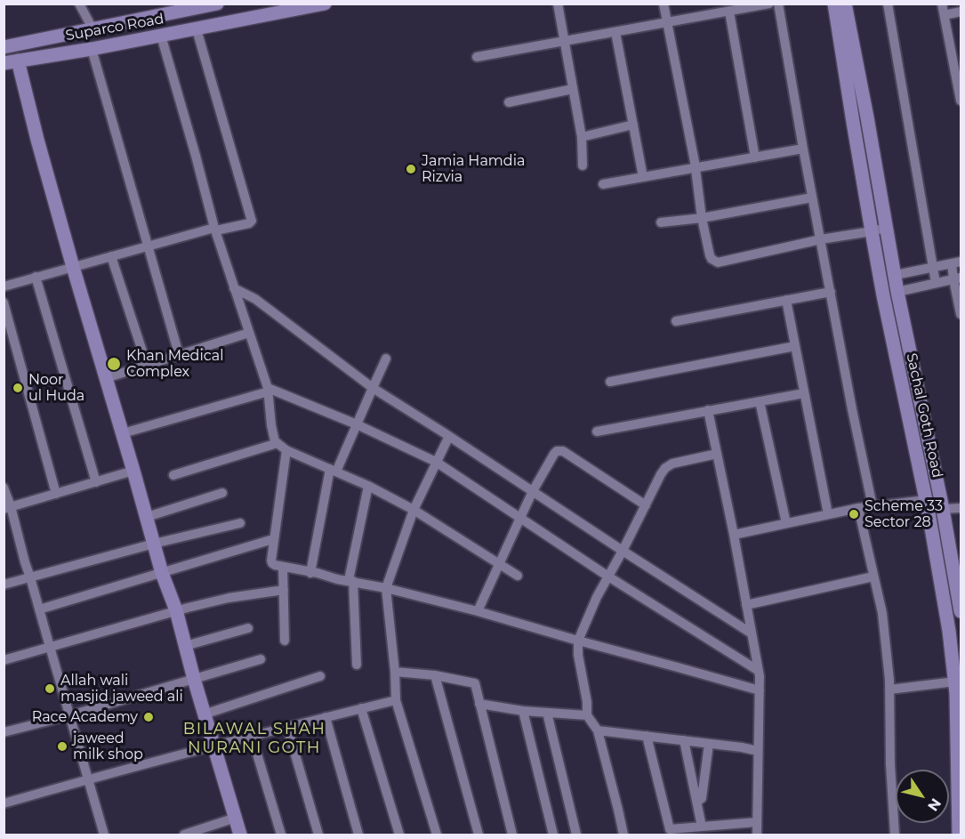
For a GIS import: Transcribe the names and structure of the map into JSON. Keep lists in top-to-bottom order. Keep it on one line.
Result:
{"streets":{"street":["Suparco Road","Sachal Goth Road"]},"districts":["BILAWAL SHAH NURANI GOTH"],"places":["Jamia Hamdia Rizvia","Khan Medical Complex","Noor ul Huda","Scheme 33 Sector 28","Allah wali masjid jaweed ali","Race Academy","jaweed milk shop"],"north":"bottom right"}
